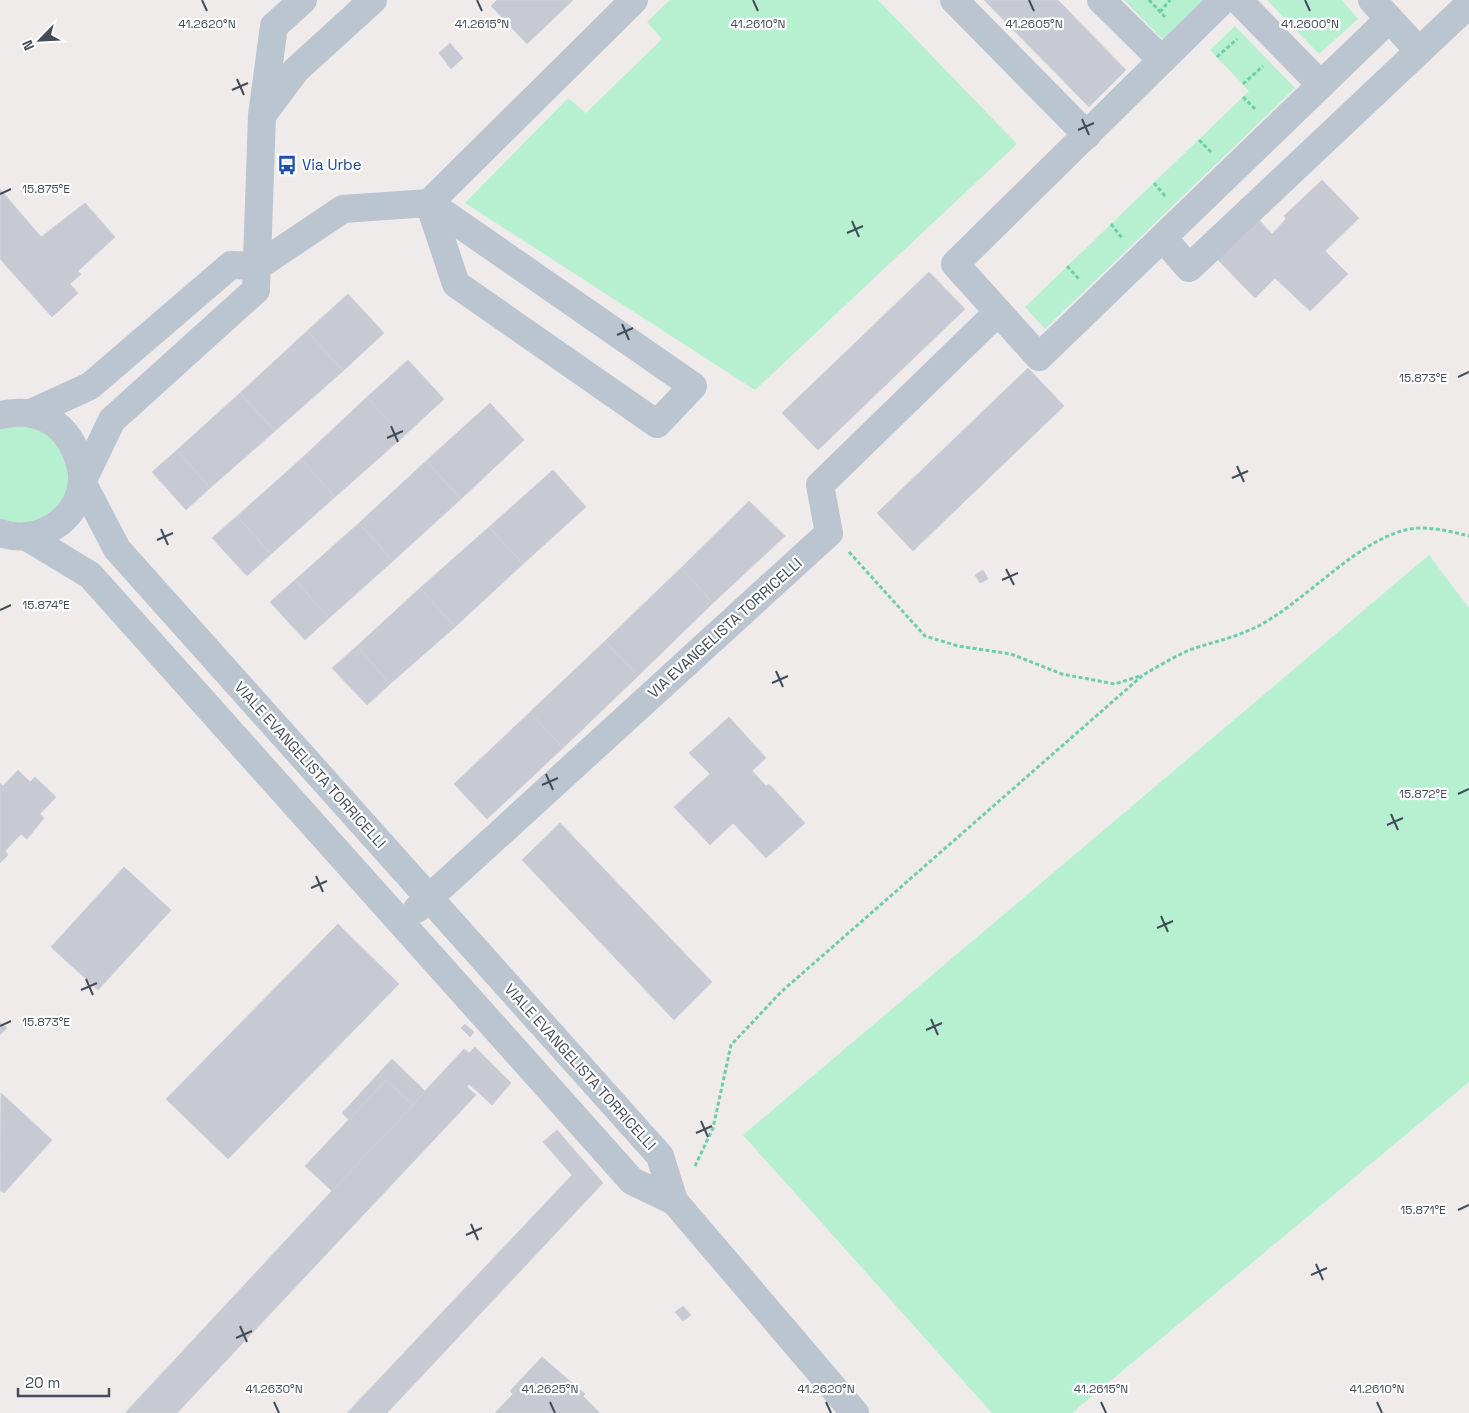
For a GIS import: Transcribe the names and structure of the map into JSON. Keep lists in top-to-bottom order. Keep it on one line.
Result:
{"streets":{"street":["VIA EVANGELISTA TORRICELLI","VIALE EVANGELISTA TORRICELLI"]},"crossings":[["VIA EVANGELISTA TORRICELLI","VIALE EVANGELISTA TORRICELLI"]],"places":{"bus stop":["Via Urbe"]},"scale_bar":"20 m","north":"bottom left","coordinates":["41.2605°N","41.2600°N","41.2620°N","41.2615°N","41.2610°N","15.875°E","15.873°E","15.874°E","15.872°E","15.871°E","41.2630°N","41.2625°N"]}
